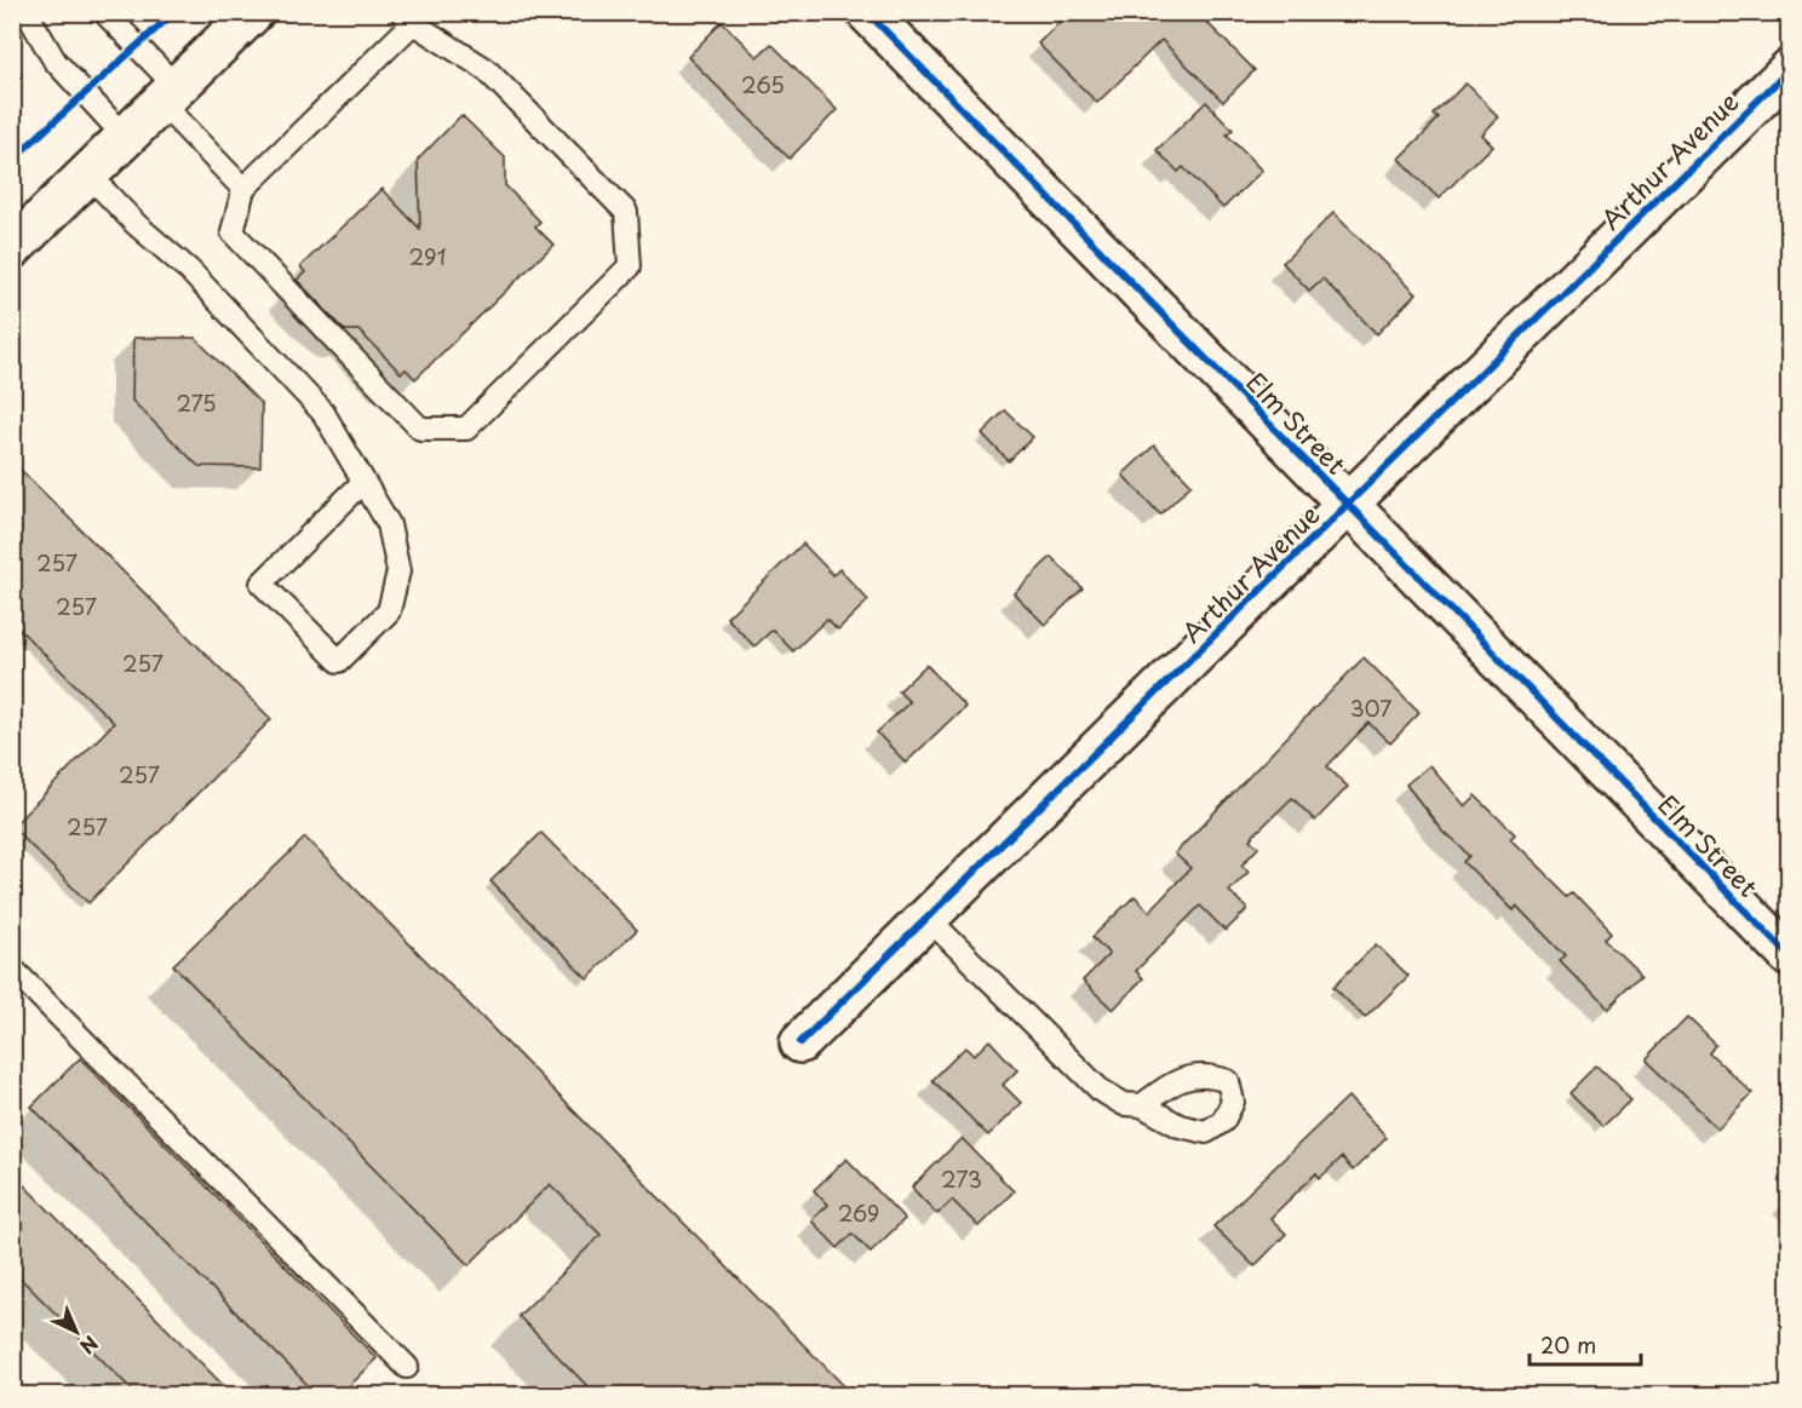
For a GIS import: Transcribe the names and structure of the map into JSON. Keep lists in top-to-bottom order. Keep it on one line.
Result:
{"streets":{"street":["Arthur Avenue","Elm Street"]},"crossings":[["Arthur Avenue","Elm Street"]],"house_numbers":["265","291","275","257","257","257","307","257","257","273","269"],"scale_bar":"20 m","north":"bottom right"}
